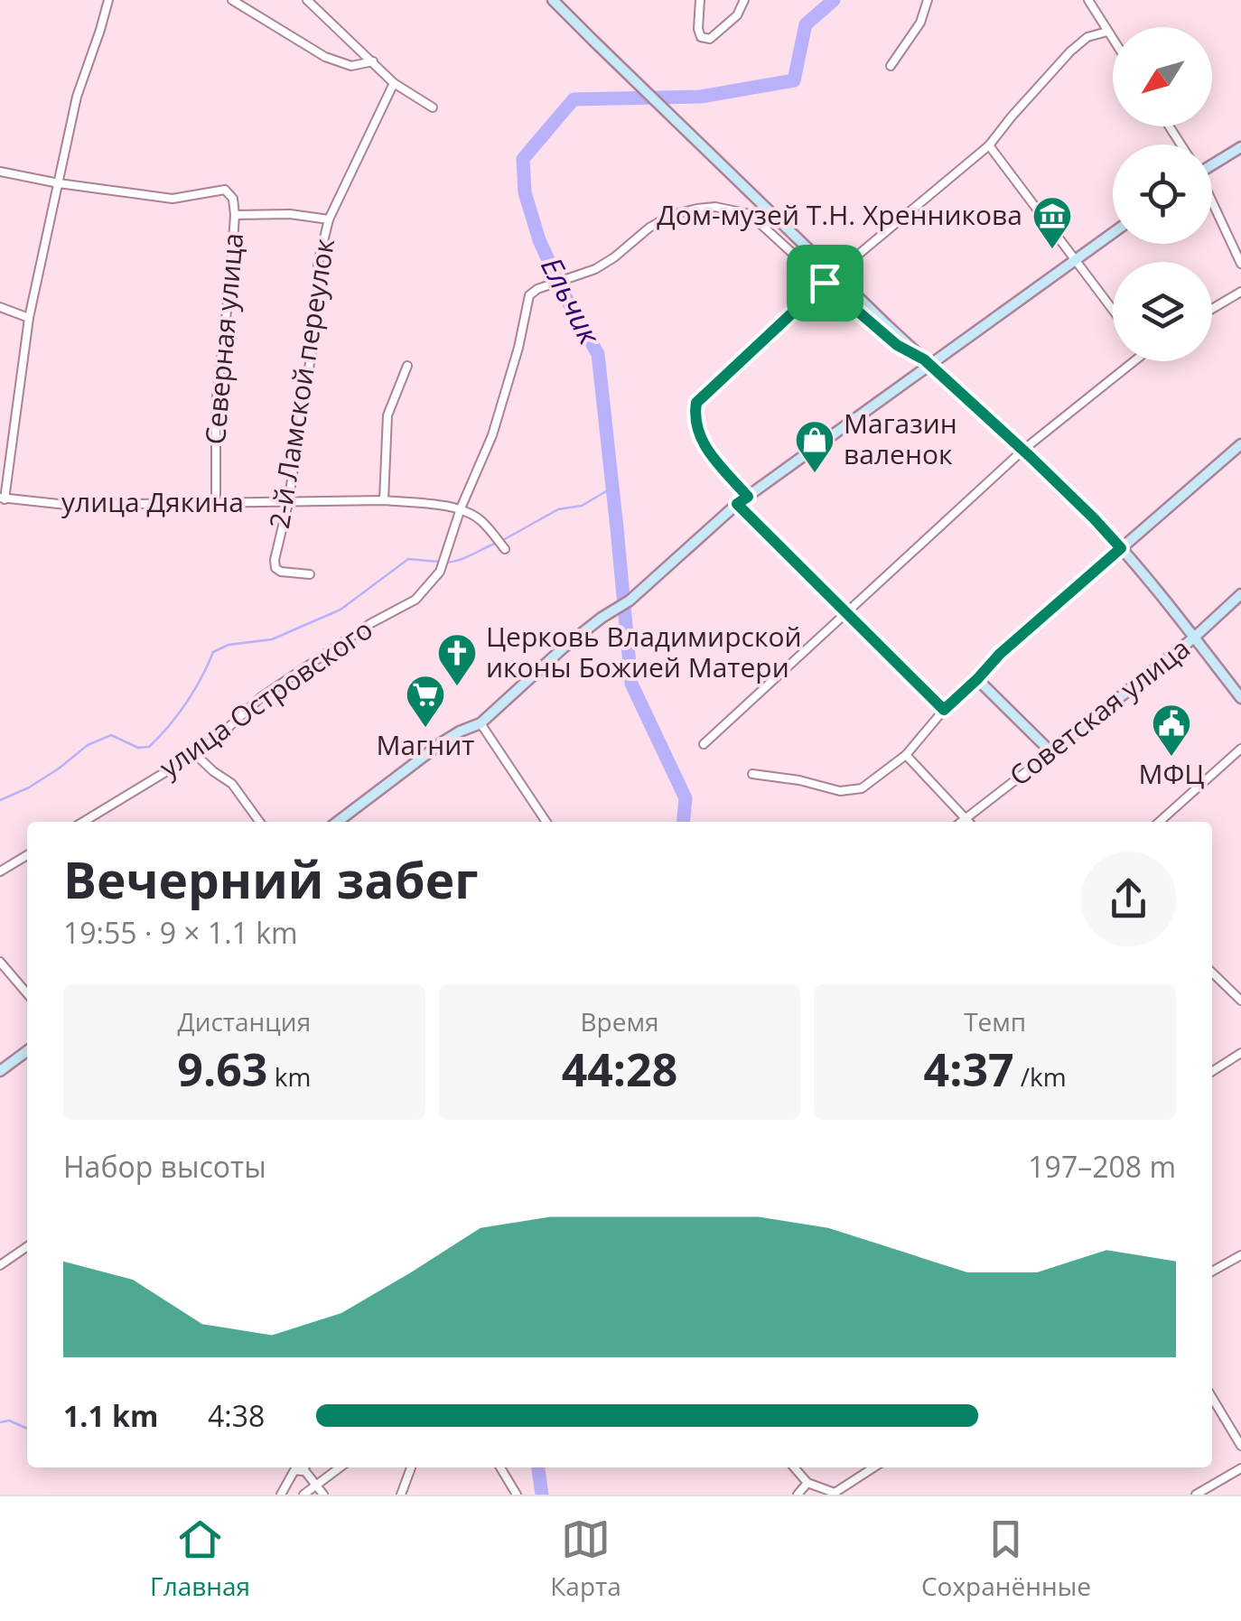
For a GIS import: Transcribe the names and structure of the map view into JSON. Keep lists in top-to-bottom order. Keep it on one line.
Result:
{"streets":{"main road":["Советская улица"],"street":["Северная улица","2-й Ламской переулок","улица Дякина","улица Островского"]},"crossings":[["Северная улица","улица Дякина"],["2-й Ламской переулок","улица Дякина"],["улица Дякина","улица Островского"]],"water":["Ельчик"],"places":{"museum":["Дом-музей Т.Н. Хренникова"],"shop":["Магазин валенок"],"church":["Церковь Владимирской иконы Божией Матери"],"supermarket":["Магнит"],"public building":["МФЦ"]},"north":"bottom left","page":{"heading":["Вечерний забег","19:55 · 9 × 1.1 km"],"stats":[["Дистанция","9.63 km"],["Время","44:28"],["Темп","4:37 /km"]],"chart":["Набор высоты","197–208 m"],"list":[{"name":"1.1 km","note":"4:38"}],"tabs":["Главная","Карта","Сохранённые"]}}
